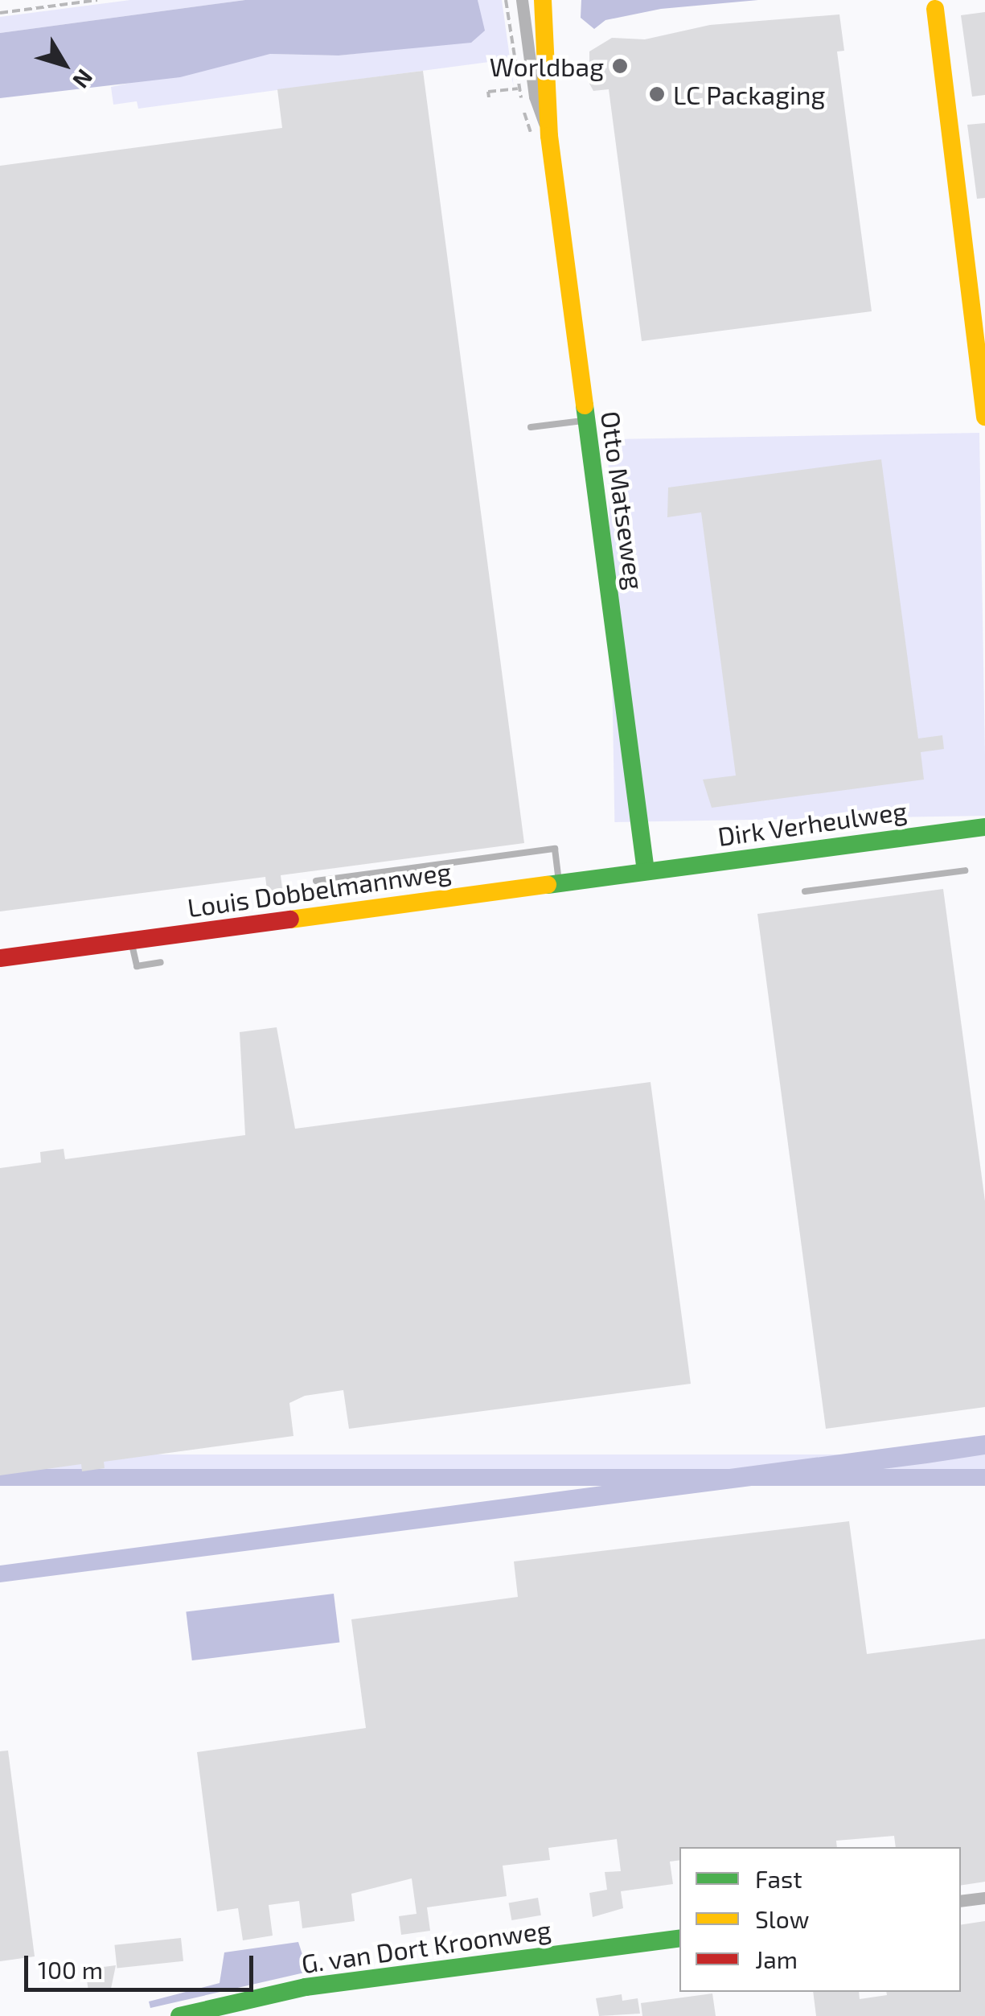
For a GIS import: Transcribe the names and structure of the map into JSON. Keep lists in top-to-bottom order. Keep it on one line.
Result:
{"streets":{"street":["Otto Matseweg","Dirk Verheulweg","Louis Dobbelmannweg","G. van Dort Kroonweg"]},"crossings":[["Otto Matseweg","Dirk Verheulweg"],["Otto Matseweg","Louis Dobbelmannweg"],["Dirk Verheulweg","Louis Dobbelmannweg"]],"places":["Worldbag","LC Packaging"],"legend":["Fast","Slow","Jam"],"scale_bar":"100 m","north":"bottom right"}
